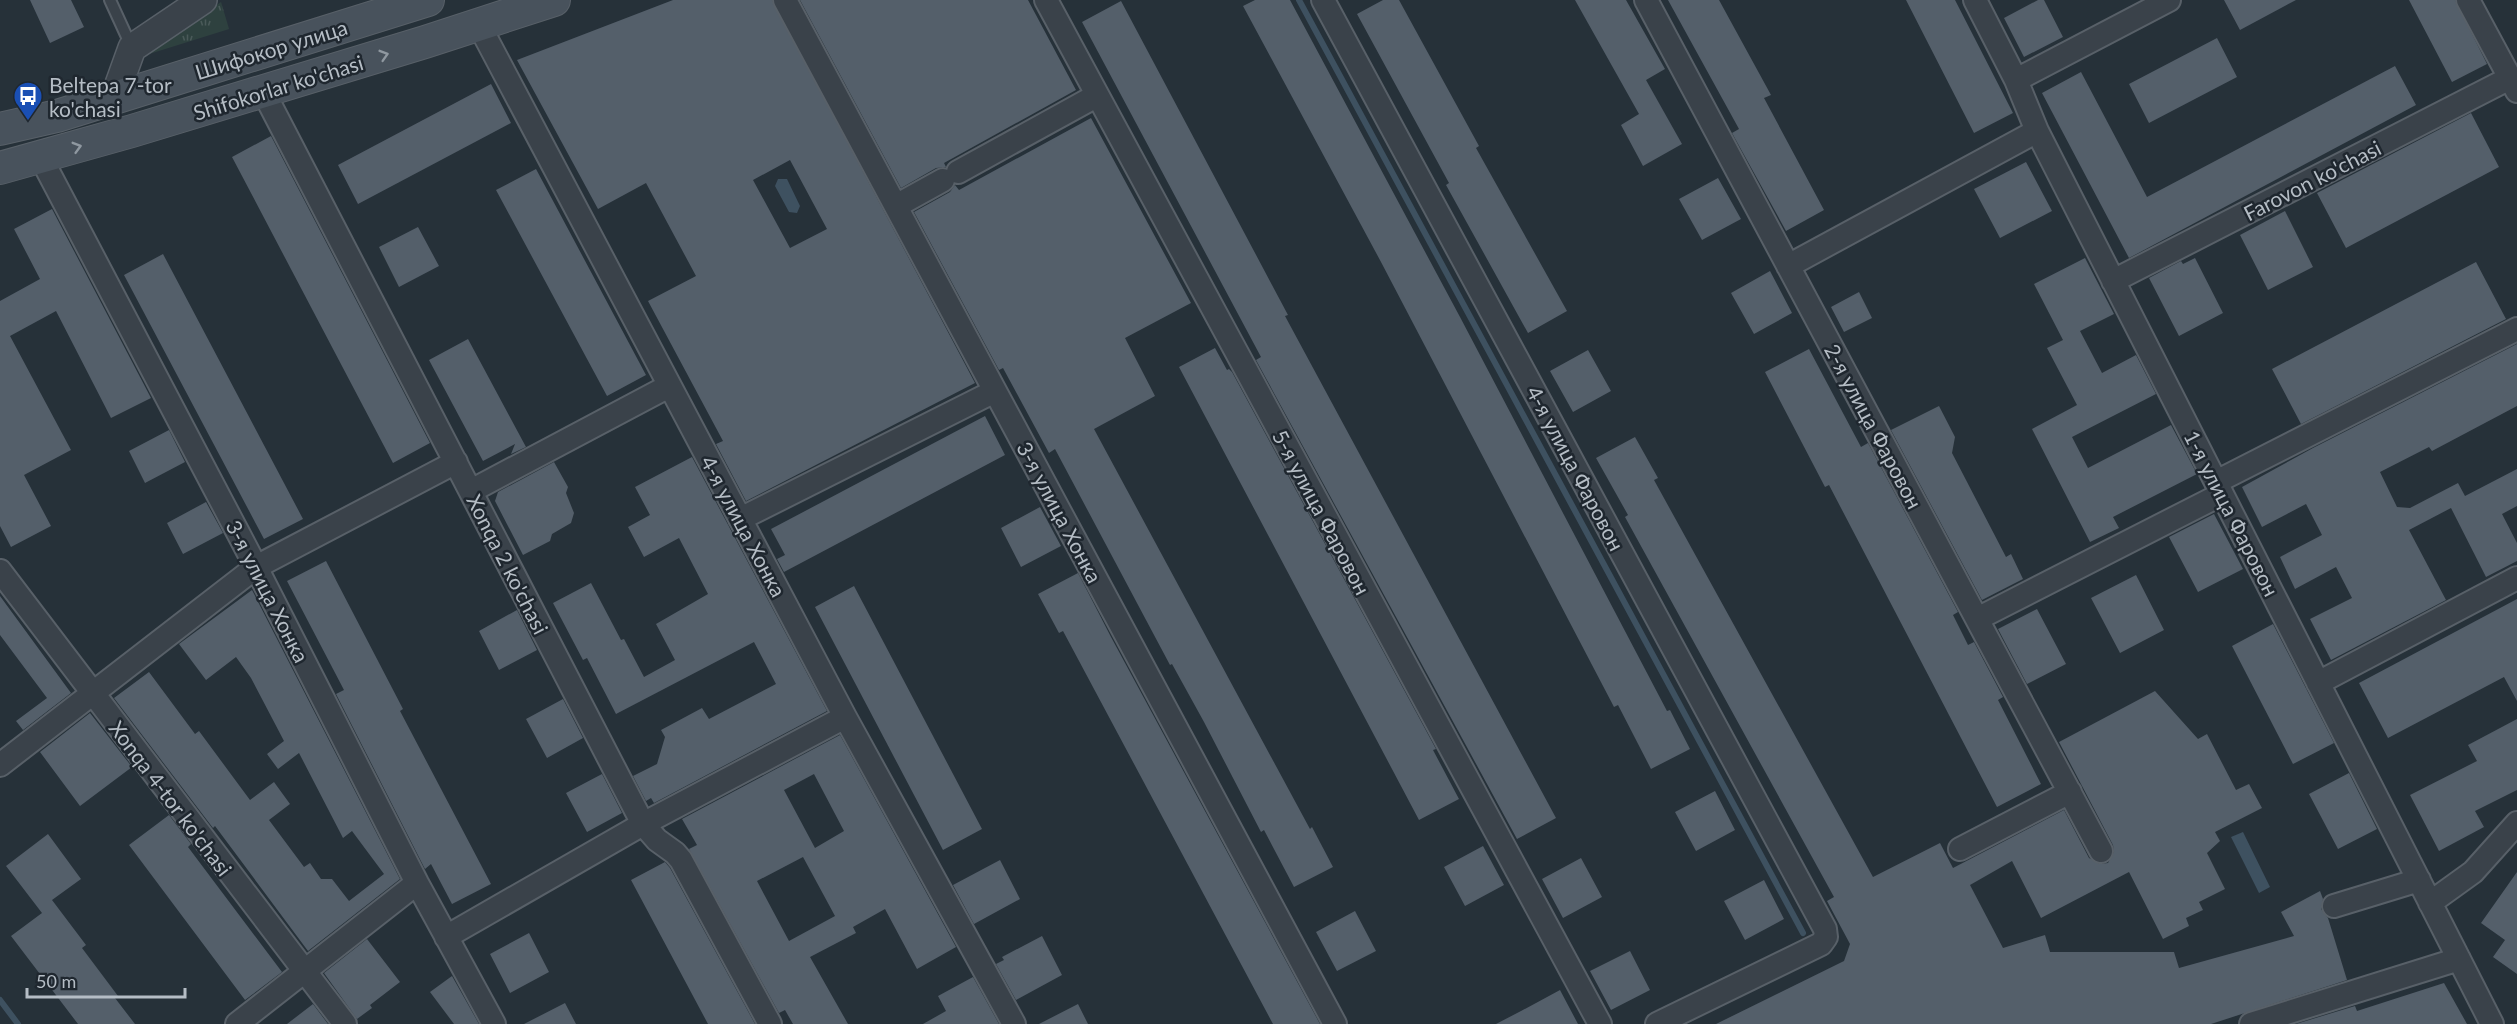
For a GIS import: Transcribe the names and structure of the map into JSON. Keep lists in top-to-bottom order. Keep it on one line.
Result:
{"streets":{"main road":["Шифокор улица","Shifokorlar ko'chasi"],"street":["Farovon ko'chasi","2-я улица Фаровон","4-я улица Фаровон","3-я улица Хонка","5-я улица Фаровон","1-я улица Фаровон","4-я улица Хонка","Xonqa 2 ko'chasi","Xonqa 4-tor ko'chasi"]},"crossings":[["Shifokorlar ko'chasi","3-я улица Хонка"],["Shifokorlar ko'chasi","4-я улица Хонка"],["Shifokorlar ko'chasi","Xonqa 2 ko'chasi"],["Farovon ko'chasi","1-я улица Фаровон"]],"one_way":["Shifokorlar ko'chasi"],"places":{"bus stop":["Beltepa 7-tor ko'chasi"]},"scale_bar":"50 m"}
